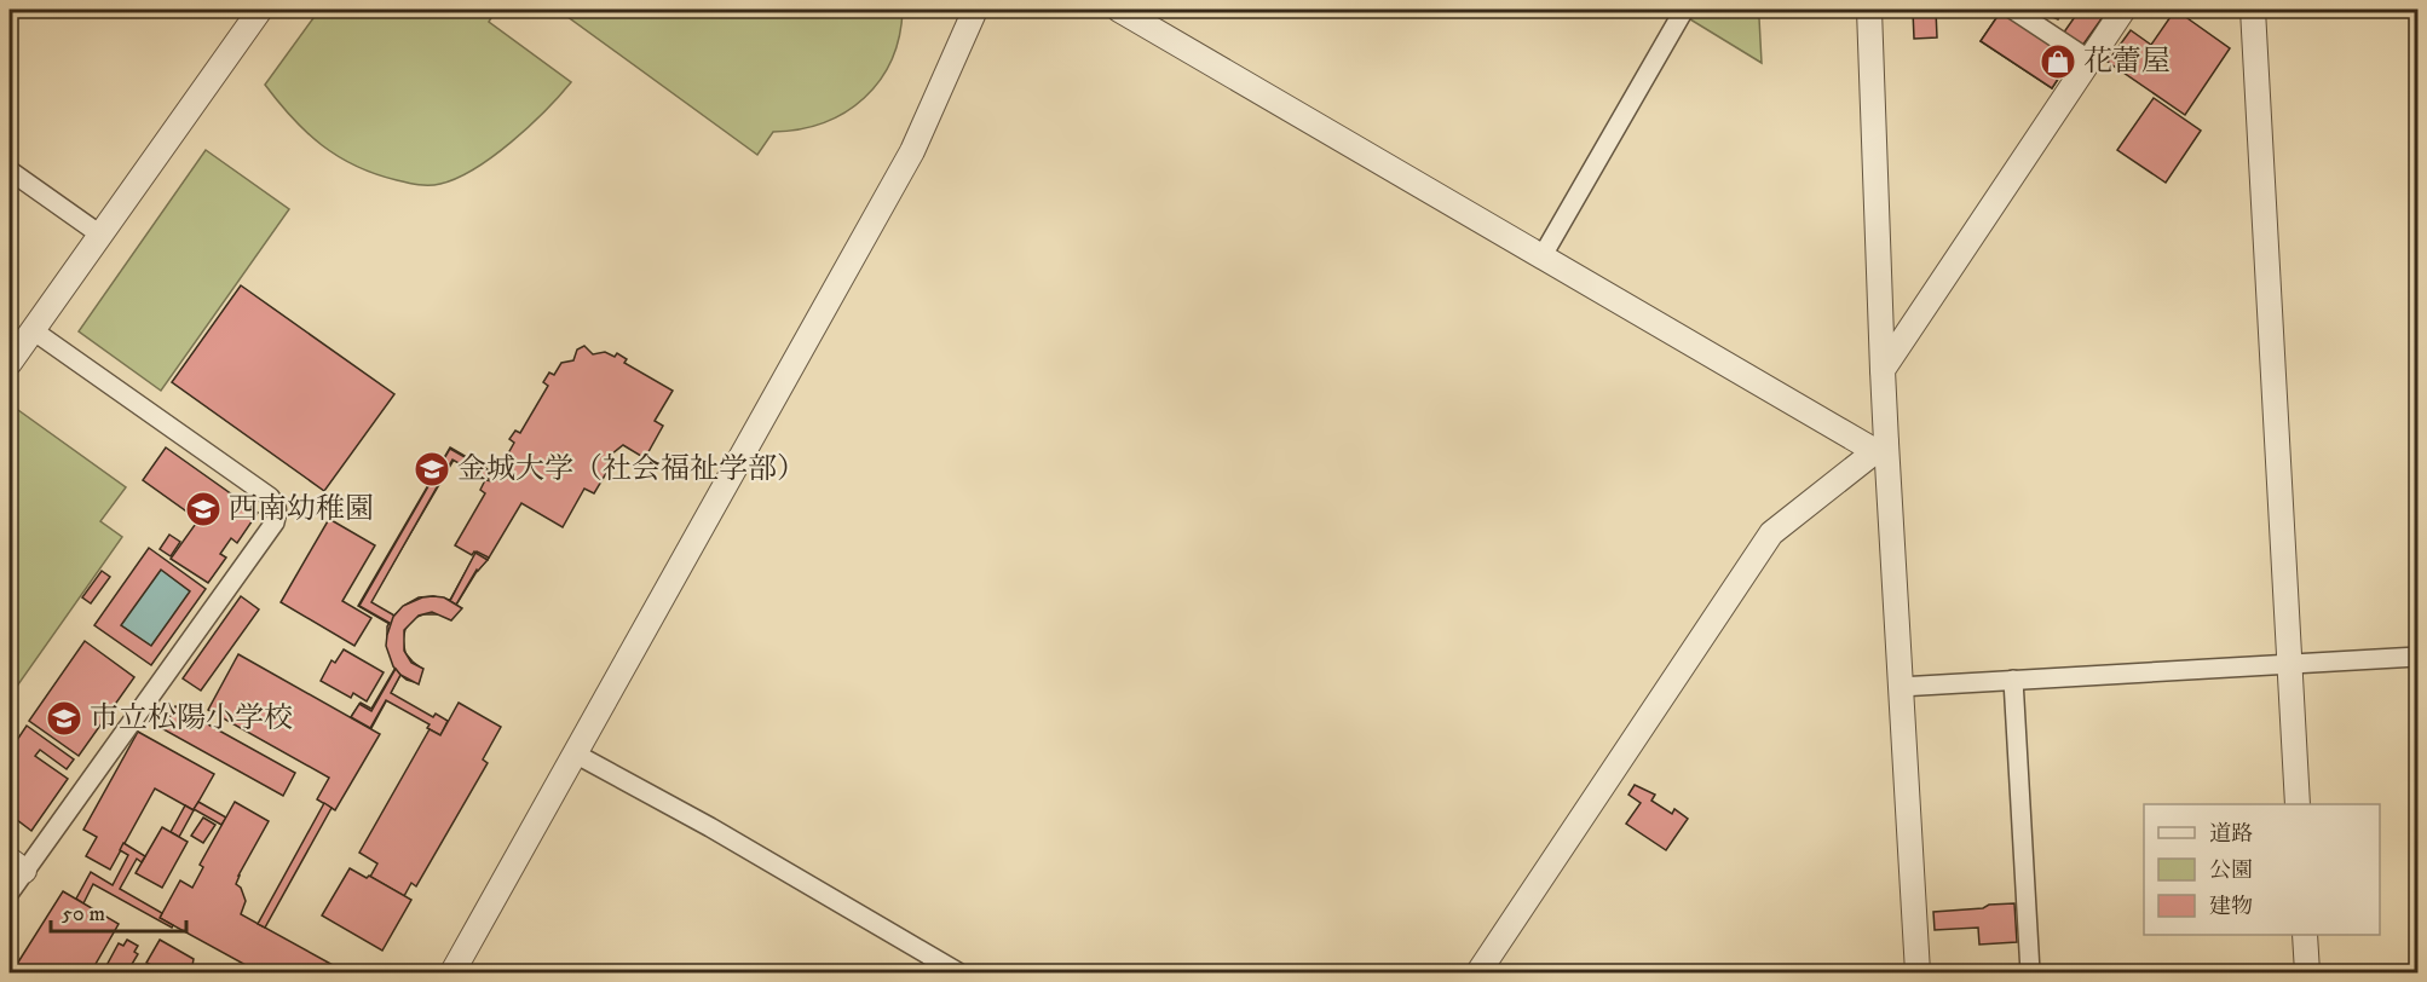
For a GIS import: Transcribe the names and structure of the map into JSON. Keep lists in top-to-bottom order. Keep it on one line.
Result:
{"places":{"shop":["花蕾屋"],"school or university":["金城大学（社会福祉学部）","西南幼稚園","市立松陽小学校"]},"legend":["道路","公園","建物"],"scale_bar":"50 m"}
